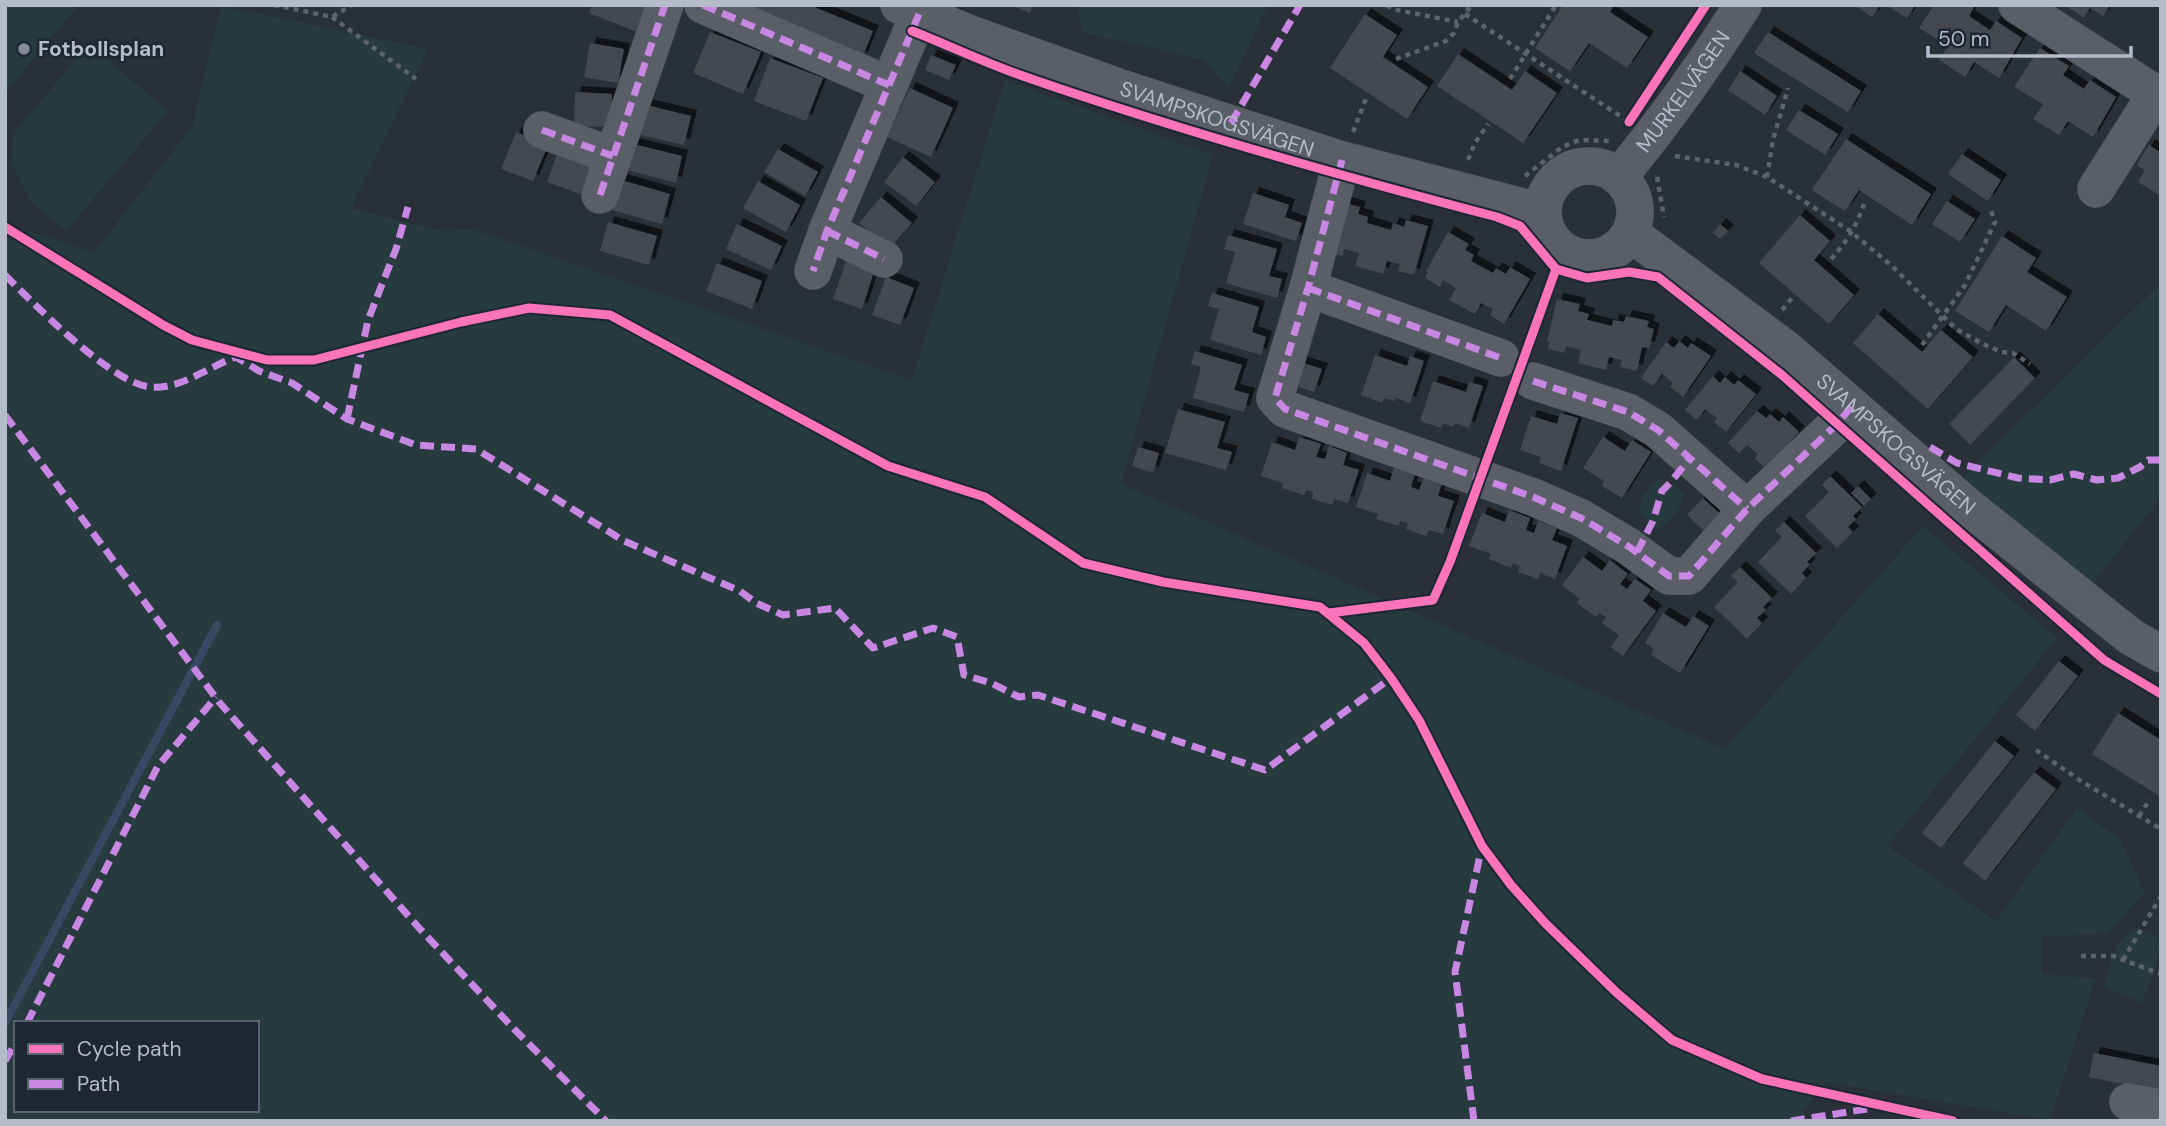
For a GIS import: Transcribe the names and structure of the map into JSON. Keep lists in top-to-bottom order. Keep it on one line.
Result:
{"streets":{"street":["MURKELVÄGEN","SVAMPSKOGSVÄGEN"]},"crossings":[["MURKELVÄGEN","SVAMPSKOGSVÄGEN"]],"places":["Fotbollsplan"],"legend":["Cycle path","Path"],"scale_bar":"50 m"}
